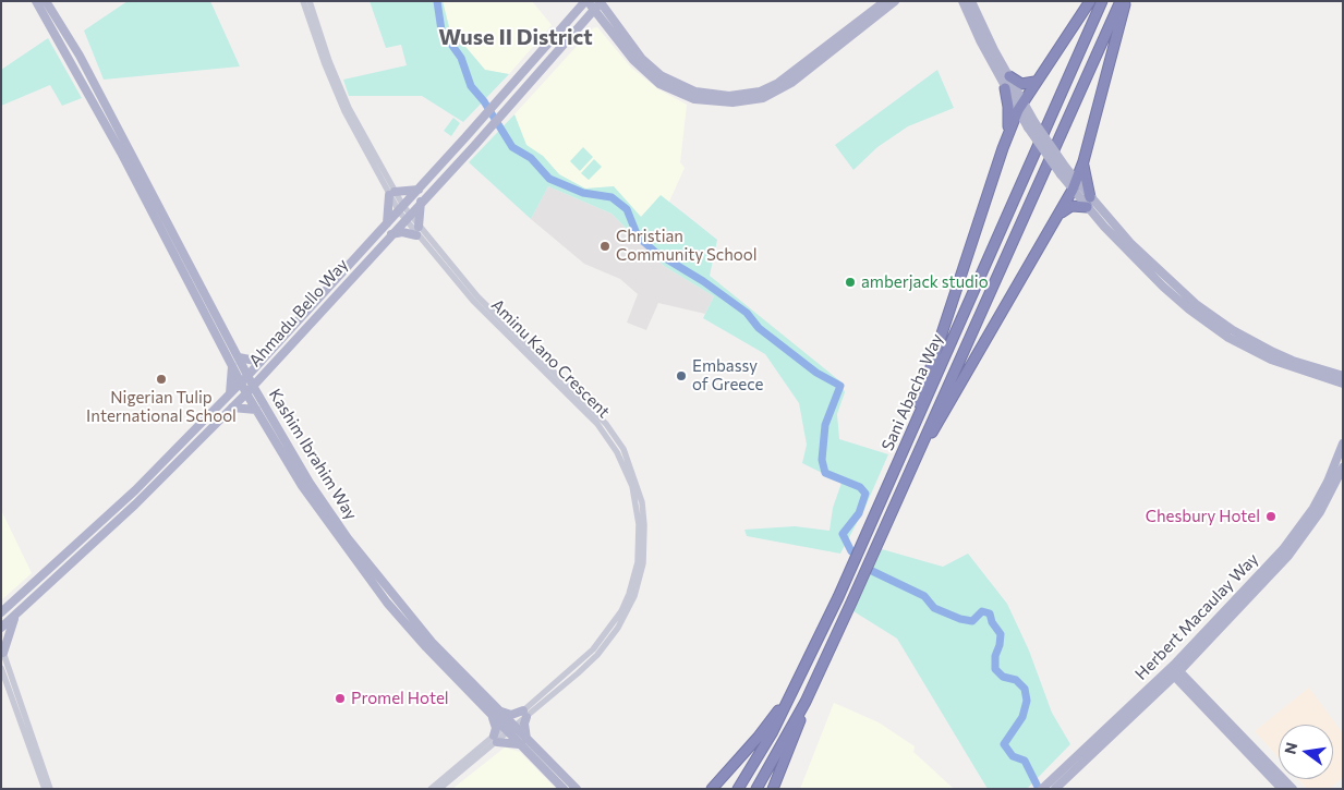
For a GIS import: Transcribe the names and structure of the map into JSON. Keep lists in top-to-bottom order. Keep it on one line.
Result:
{"streets":{"highway":["Sani Abacha Way"],"main road":["Ahmadu Bello Way","Kashim Ibrahim Way","Herbert Macaulay Way"],"street":["Aminu Kano Crescent"]},"crossings":[["Ahmadu Bello Way","Aminu Kano Crescent"],["Ahmadu Bello Way","Kashim Ibrahim Way"],["Aminu Kano Crescent","Kashim Ibrahim Way"]],"districts":["Wuse II District"],"places":["Christian Community School","amberjack studio","Embassy of Greece","Nigerian Tulip International School","Chesbury Hotel","Promel Hotel"],"north":"left"}
